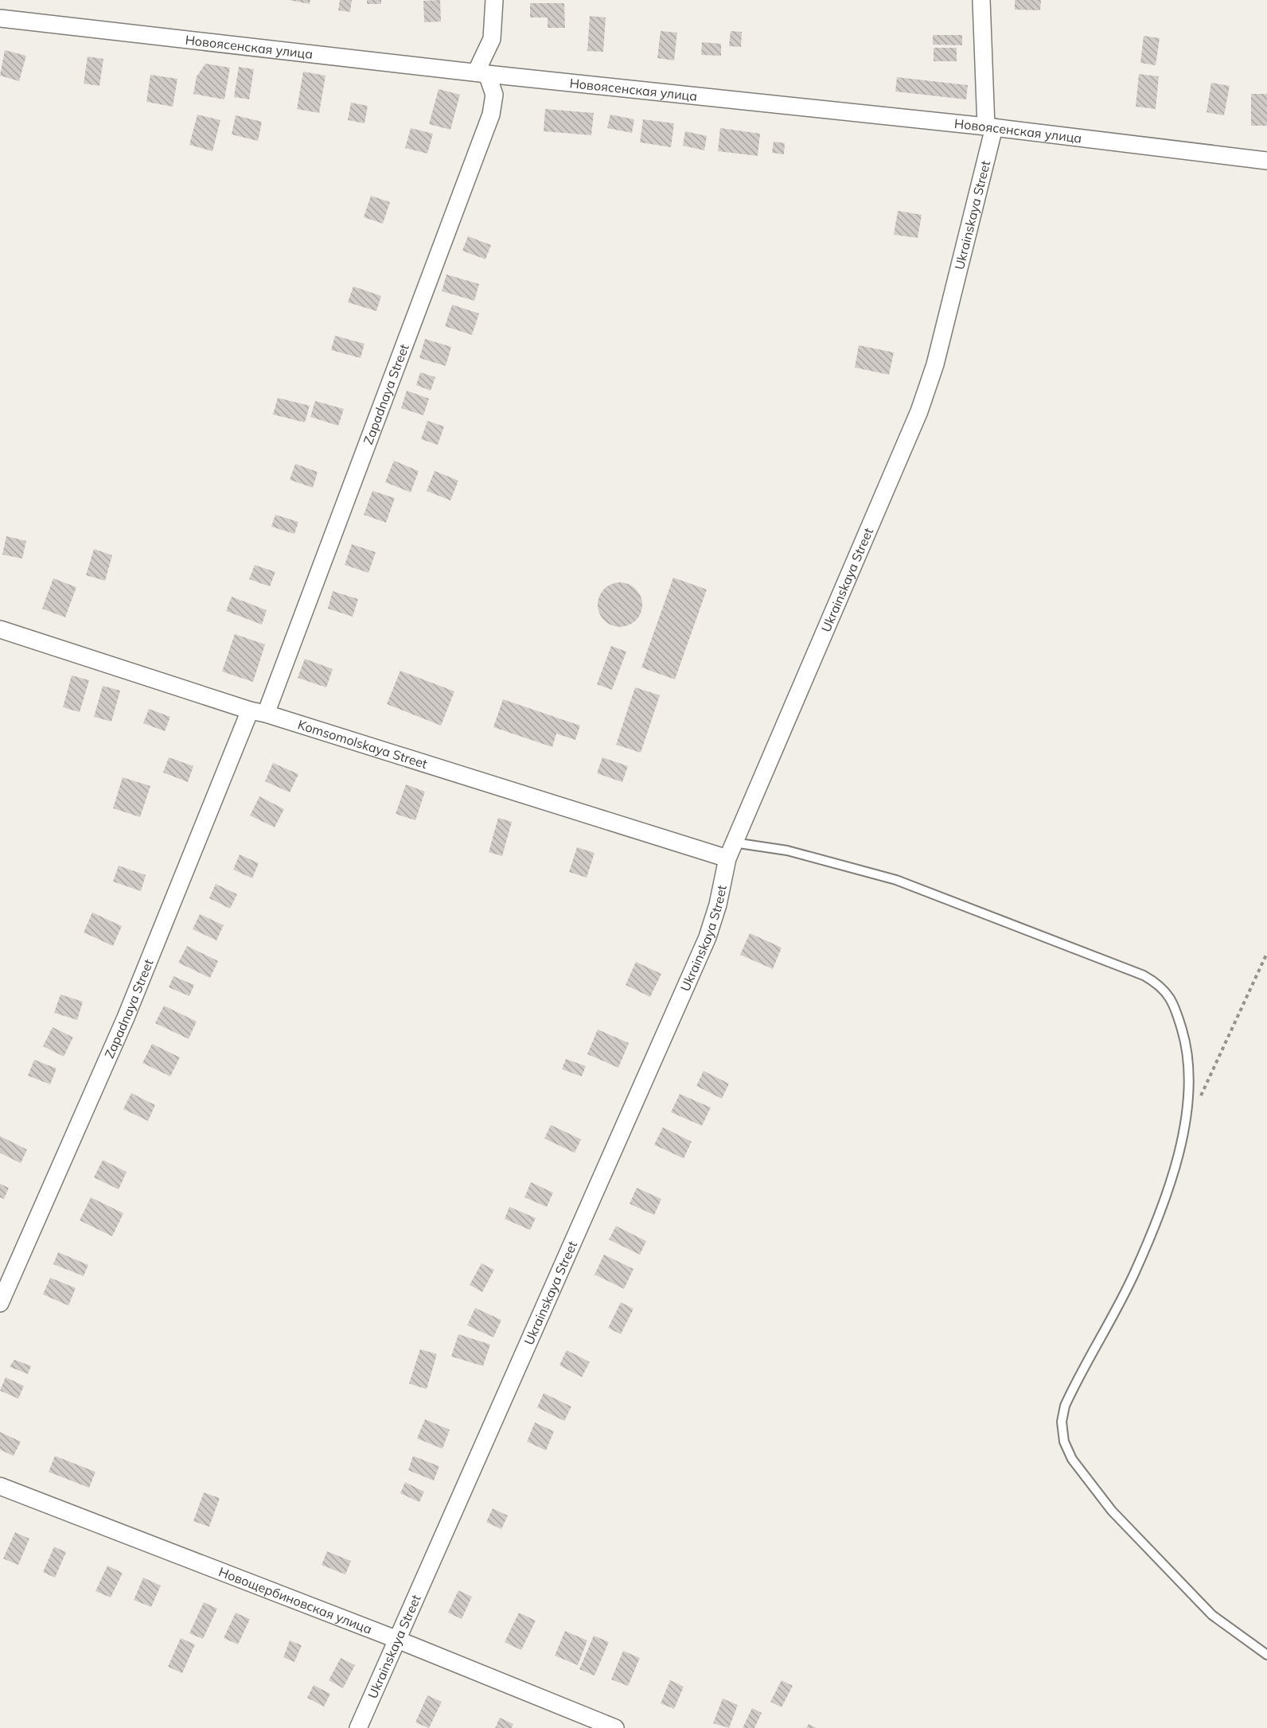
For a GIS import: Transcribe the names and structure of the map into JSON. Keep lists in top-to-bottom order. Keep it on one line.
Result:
{"streets":{"street":["Новоясенская улица","Ukrainskaya Street","Zapadnaya Street","Komsomolskaya Street","Новощербиновская улица"]},"crossings":[["Новоясенская улица","Ukrainskaya Street"],["Новоясенская улица","Zapadnaya Street"],["Ukrainskaya Street","Komsomolskaya Street"],["Ukrainskaya Street","Новощербиновская улица"],["Zapadnaya Street","Komsomolskaya Street"]]}
